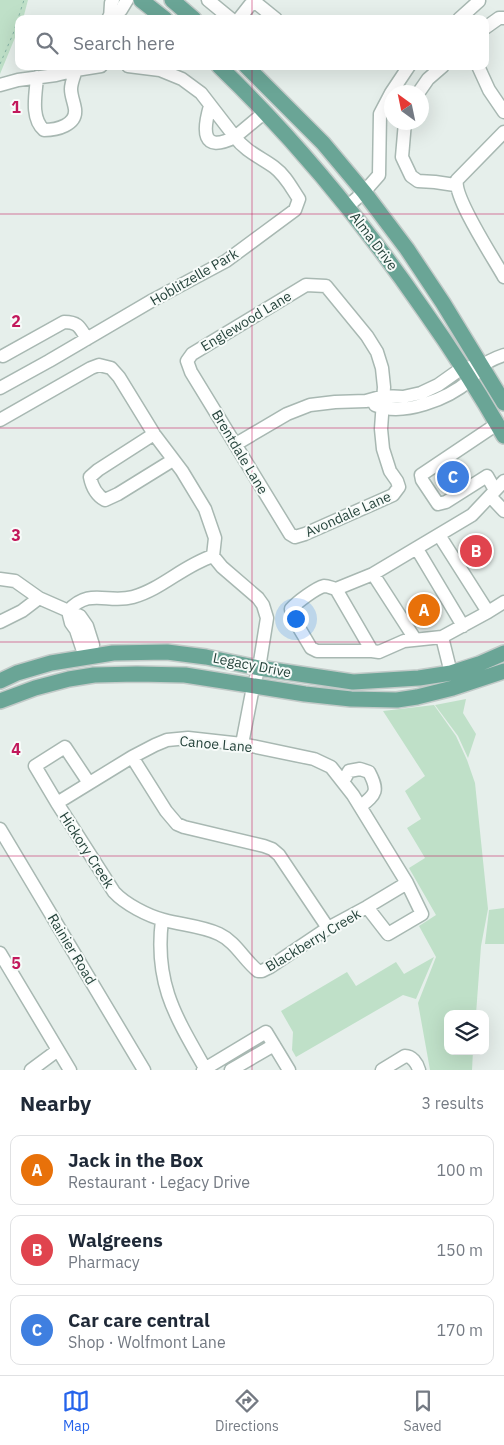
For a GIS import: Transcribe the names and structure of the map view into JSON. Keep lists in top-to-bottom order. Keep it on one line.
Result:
{"streets":{"main road":["Alma Drive","Legacy Drive"],"street":["Hoblitzelle Park","Englewood Lane","Brentdale Lane","Avondale Lane","Canoe Lane","Hickory Creek","Blackberry Creek","Rainier Road"]},"crossings":[["Englewood Lane","Brentdale Lane"],["Englewood Lane","Avondale Lane"],["Brentdale Lane","Avondale Lane"],["Canoe Lane","Hickory Creek"],["Canoe Lane","Blackberry Creek"],["Hickory Creek","Blackberry Creek"]],"north":"top left","page":{"search":"Search here","pins":["C","B","A"],"heading":["Nearby","3 results"],"list":[{"mark":"A","name":"Jack in the Box","note":"Restaurant · Legacy Drive","value":"100 m"},{"mark":"B","name":"Walgreens","note":"Pharmacy","value":"150 m"},{"mark":"C","name":"Car care central","note":"Shop · Wolfmont Lane","value":"170 m"}],"nav":["Map","Directions","Saved"]},"grid":{"rows":["1","2","3","4","5"]}}
